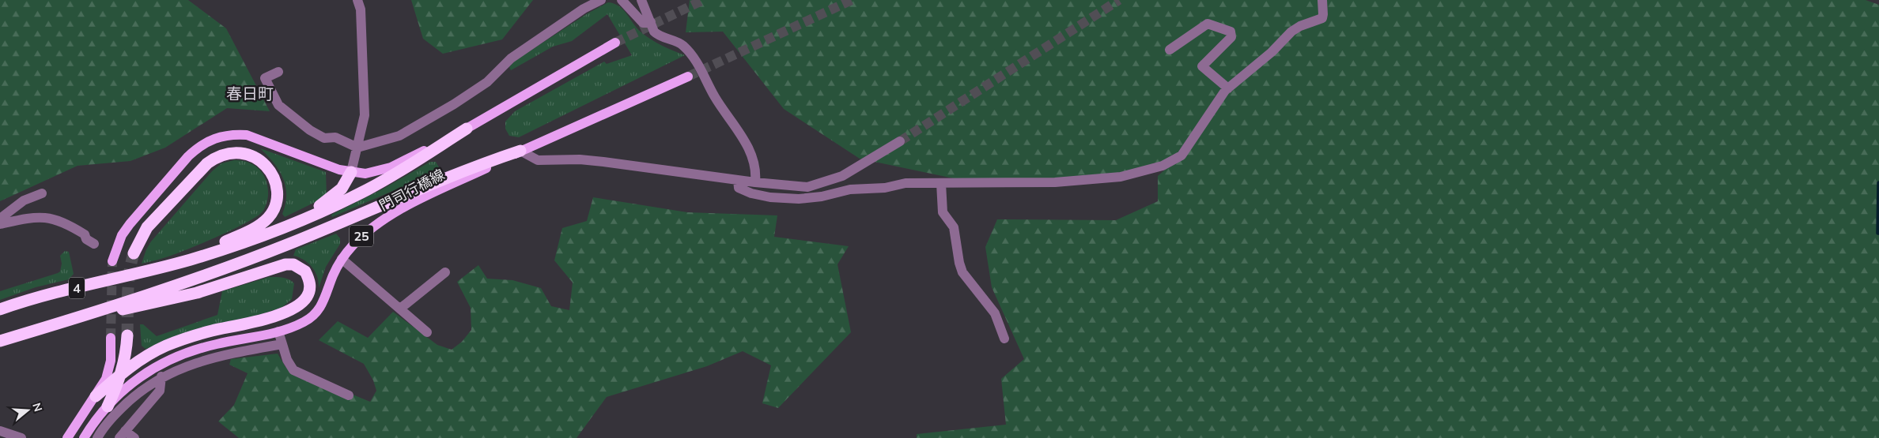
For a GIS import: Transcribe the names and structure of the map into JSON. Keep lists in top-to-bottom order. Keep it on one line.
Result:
{"streets":{"highway":["4"],"main road":["門司行橋線","25"]},"districts":["春日町"],"north":"right"}
